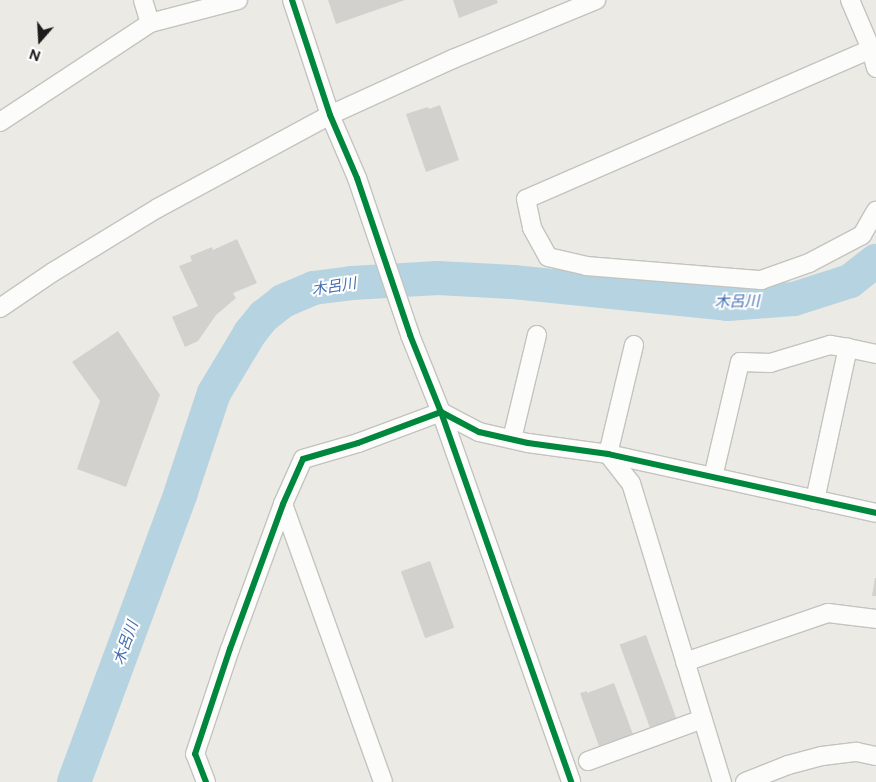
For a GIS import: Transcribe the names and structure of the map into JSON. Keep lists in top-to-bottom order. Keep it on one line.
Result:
{"water":["木呂川"],"north":"bottom"}
